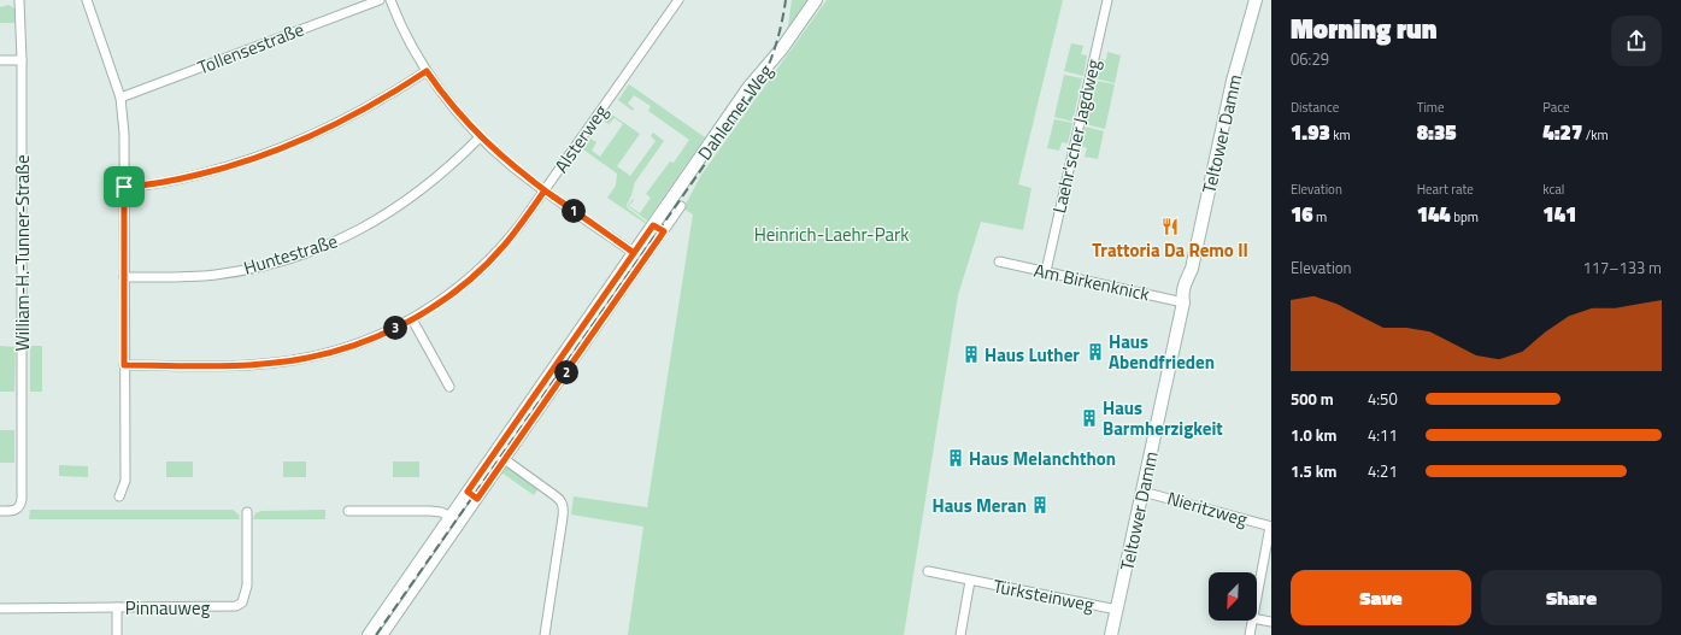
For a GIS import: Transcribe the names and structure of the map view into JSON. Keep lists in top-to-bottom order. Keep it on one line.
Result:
{"streets":{"main road":["Dahlemer Weg","Teltower Damm"],"street":["Tollensestraße","Laehr'scher Jagdweg","Alsterweg","William-H.-Tunner-Straße","Huntestraße","Am Birkenknick","Nieritzweg","Türksteinweg","Pinnauweg"]},"crossings":[["Teltower Damm","Am Birkenknick"],["Teltower Damm","Nieritzweg"],["Teltower Damm","Türksteinweg"],["Laehr'scher Jagdweg","Am Birkenknick"]],"parks":["Heinrich-Laehr-Park"],"places":{"restaurant":["Trattoria Da Remo II"],"building":["Haus Abendfrieden","Haus Luther","Haus Barmherzigkeit","Haus Melanchthon","Haus Meran"]},"north":"bottom left","page":{"heading":["Morning run","06:29"],"stats":[["Distance","1.93 km"],["Time","8:35"],["Pace","4:27 /km"],["Elevation","16 m"],["Heart rate","144 bpm"],["kcal","141"]],"pins":["1","3","2"],"chart":["Elevation","117–133 m"],"list":[{"name":"500 m","note":"4:50"},{"name":"1.0 km","note":"4:11"},{"name":"1.5 km","note":"4:21"}],"buttons":["Save","Share"]}}
